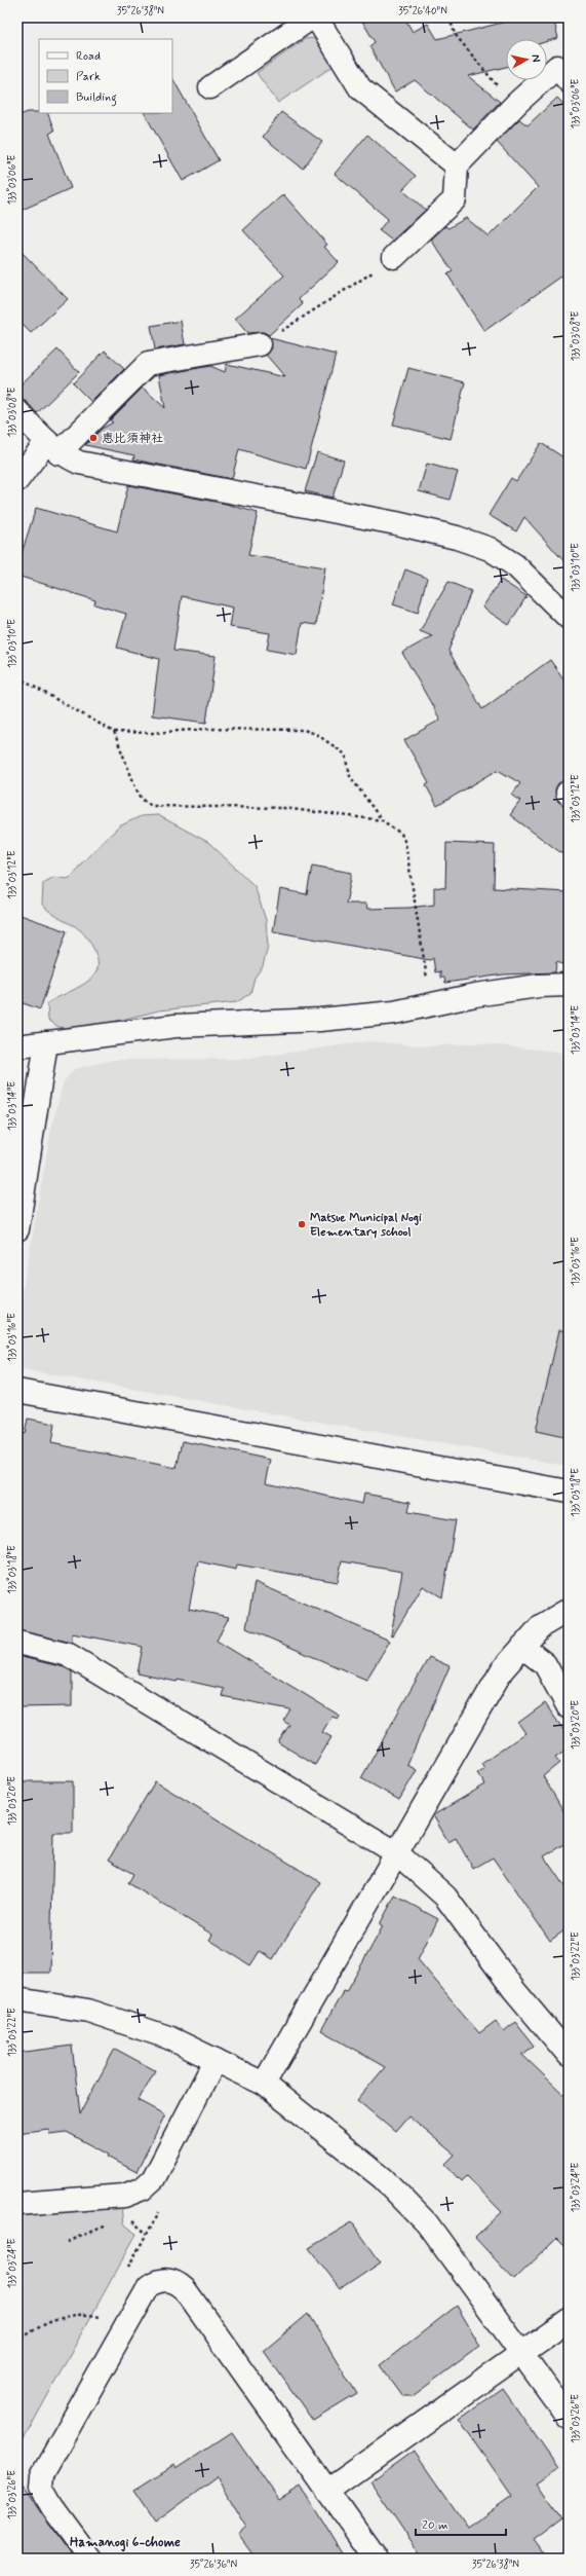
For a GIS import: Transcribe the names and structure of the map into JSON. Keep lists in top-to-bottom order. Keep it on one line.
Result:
{"districts":["Hamanogi 6-chome"],"places":["恵比須神社","Matsue Municipal Nogi Elementary school"],"legend":["Road","Park","Building"],"scale_bar":"20 m","north":"right","coordinates":["35°26'38\"N","35°26'40\"N","133°03'06\"E","133°03'08\"E","133°03'10\"E","133°03'12\"E","133°03'14\"E","133°03'16\"E","133°03'18\"E","133°03'20\"E","133°03'22\"E","133°03'24\"E","133°03'26\"E","35°26'36\"N"]}
